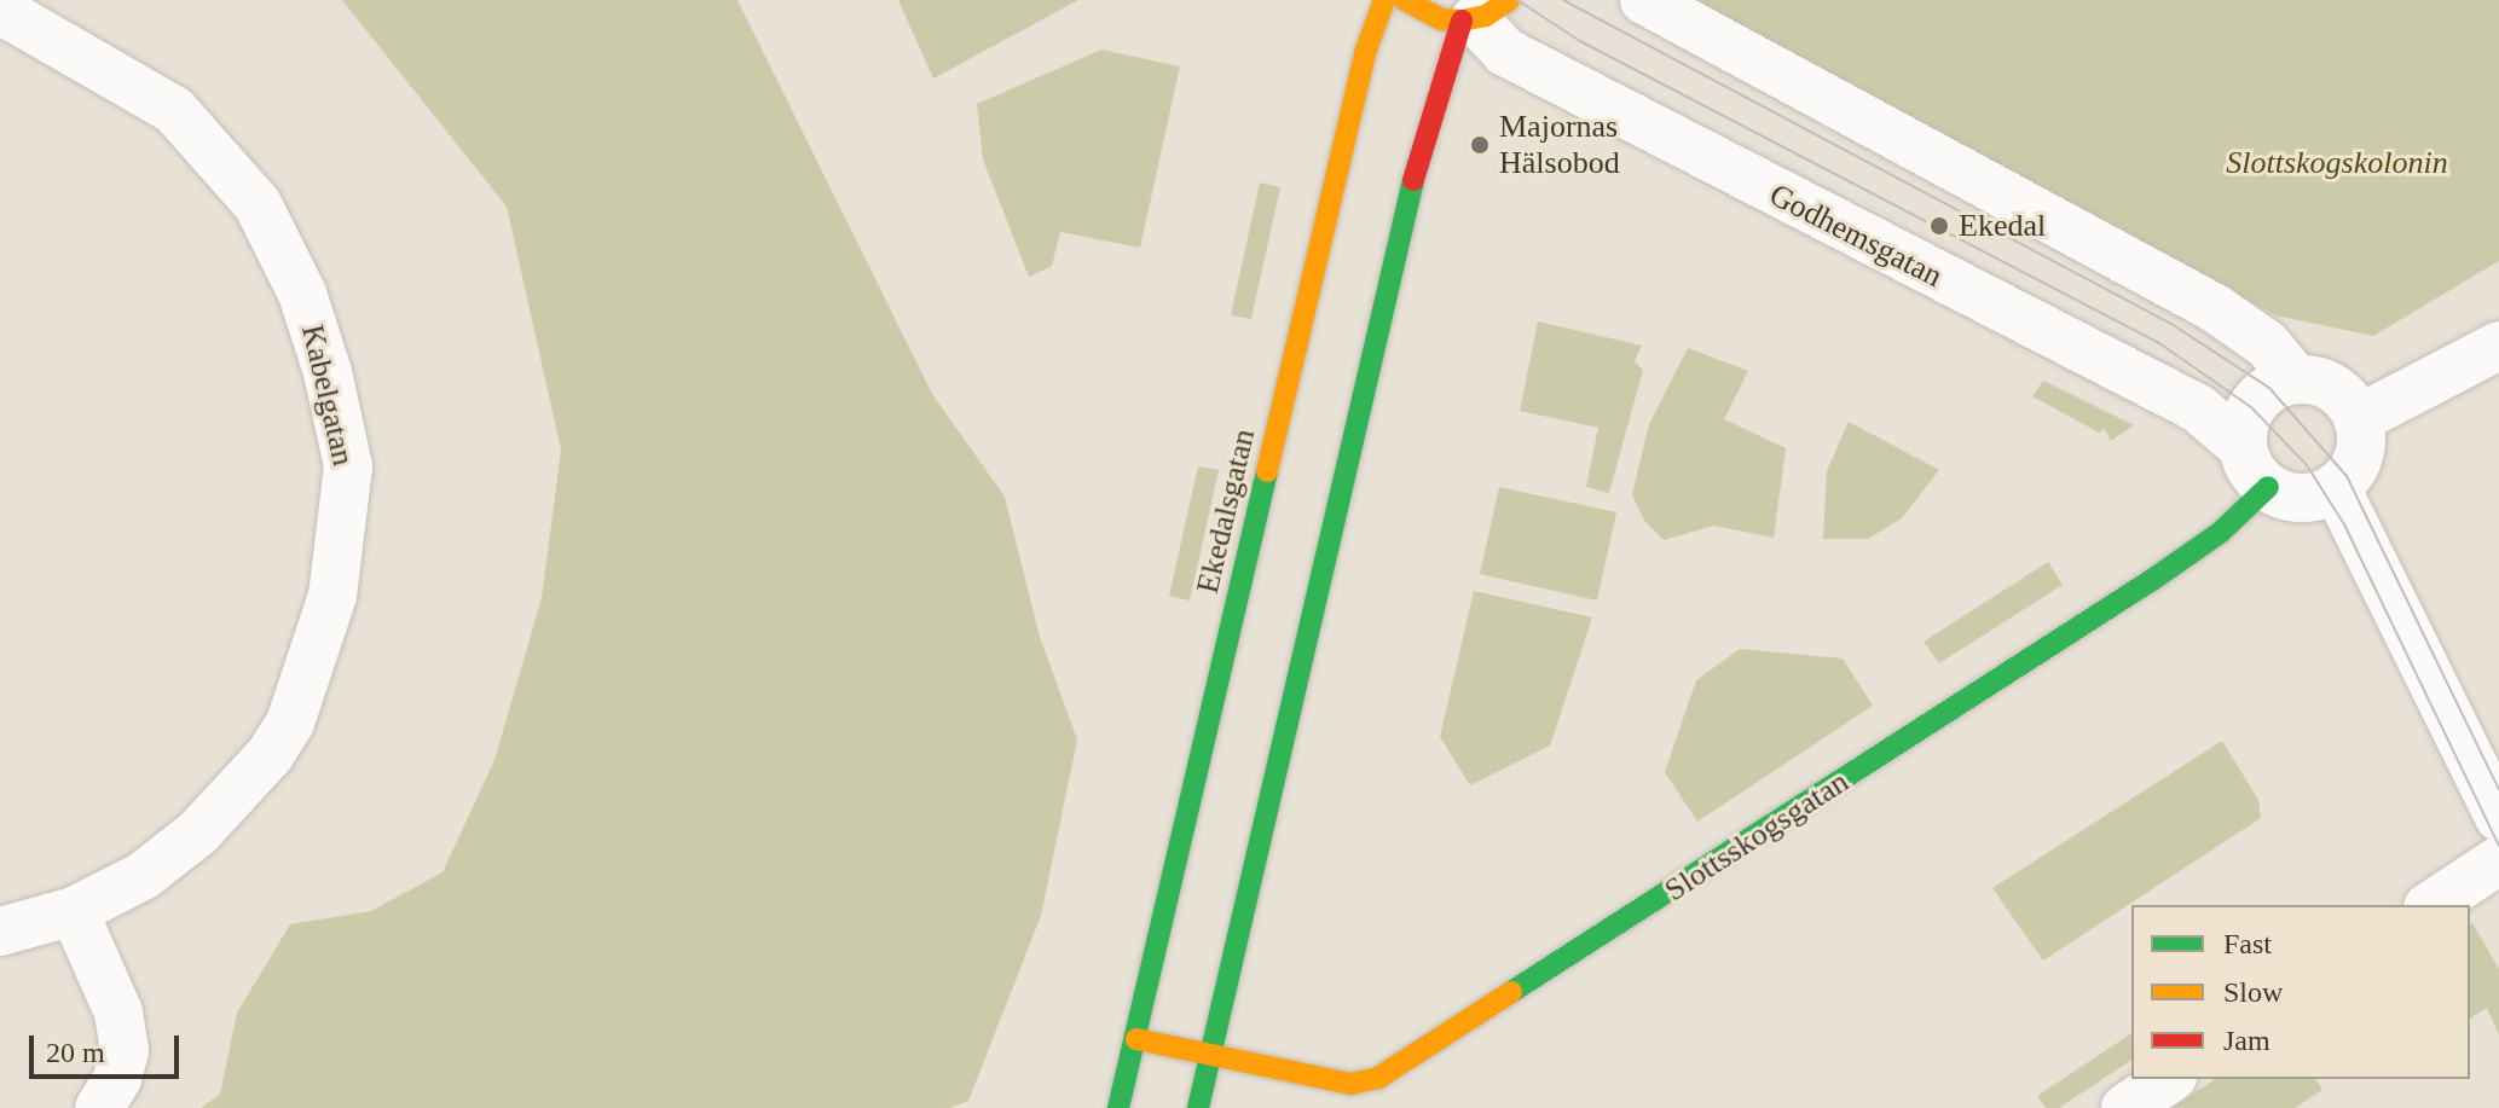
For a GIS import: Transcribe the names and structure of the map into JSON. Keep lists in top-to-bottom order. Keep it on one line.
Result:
{"streets":{"street":["Godhemsgatan","Kabelgatan","Ekedalsgatan","Slottsskogsgatan"]},"crossings":[["Godhemsgatan","Slottsskogsgatan"],["Ekedalsgatan","Slottsskogsgatan"]],"parks":["Slottskogskolonin"],"places":["Majornas Hälsobod","Ekedal"],"legend":["Fast","Slow","Jam"],"scale_bar":"20 m"}
